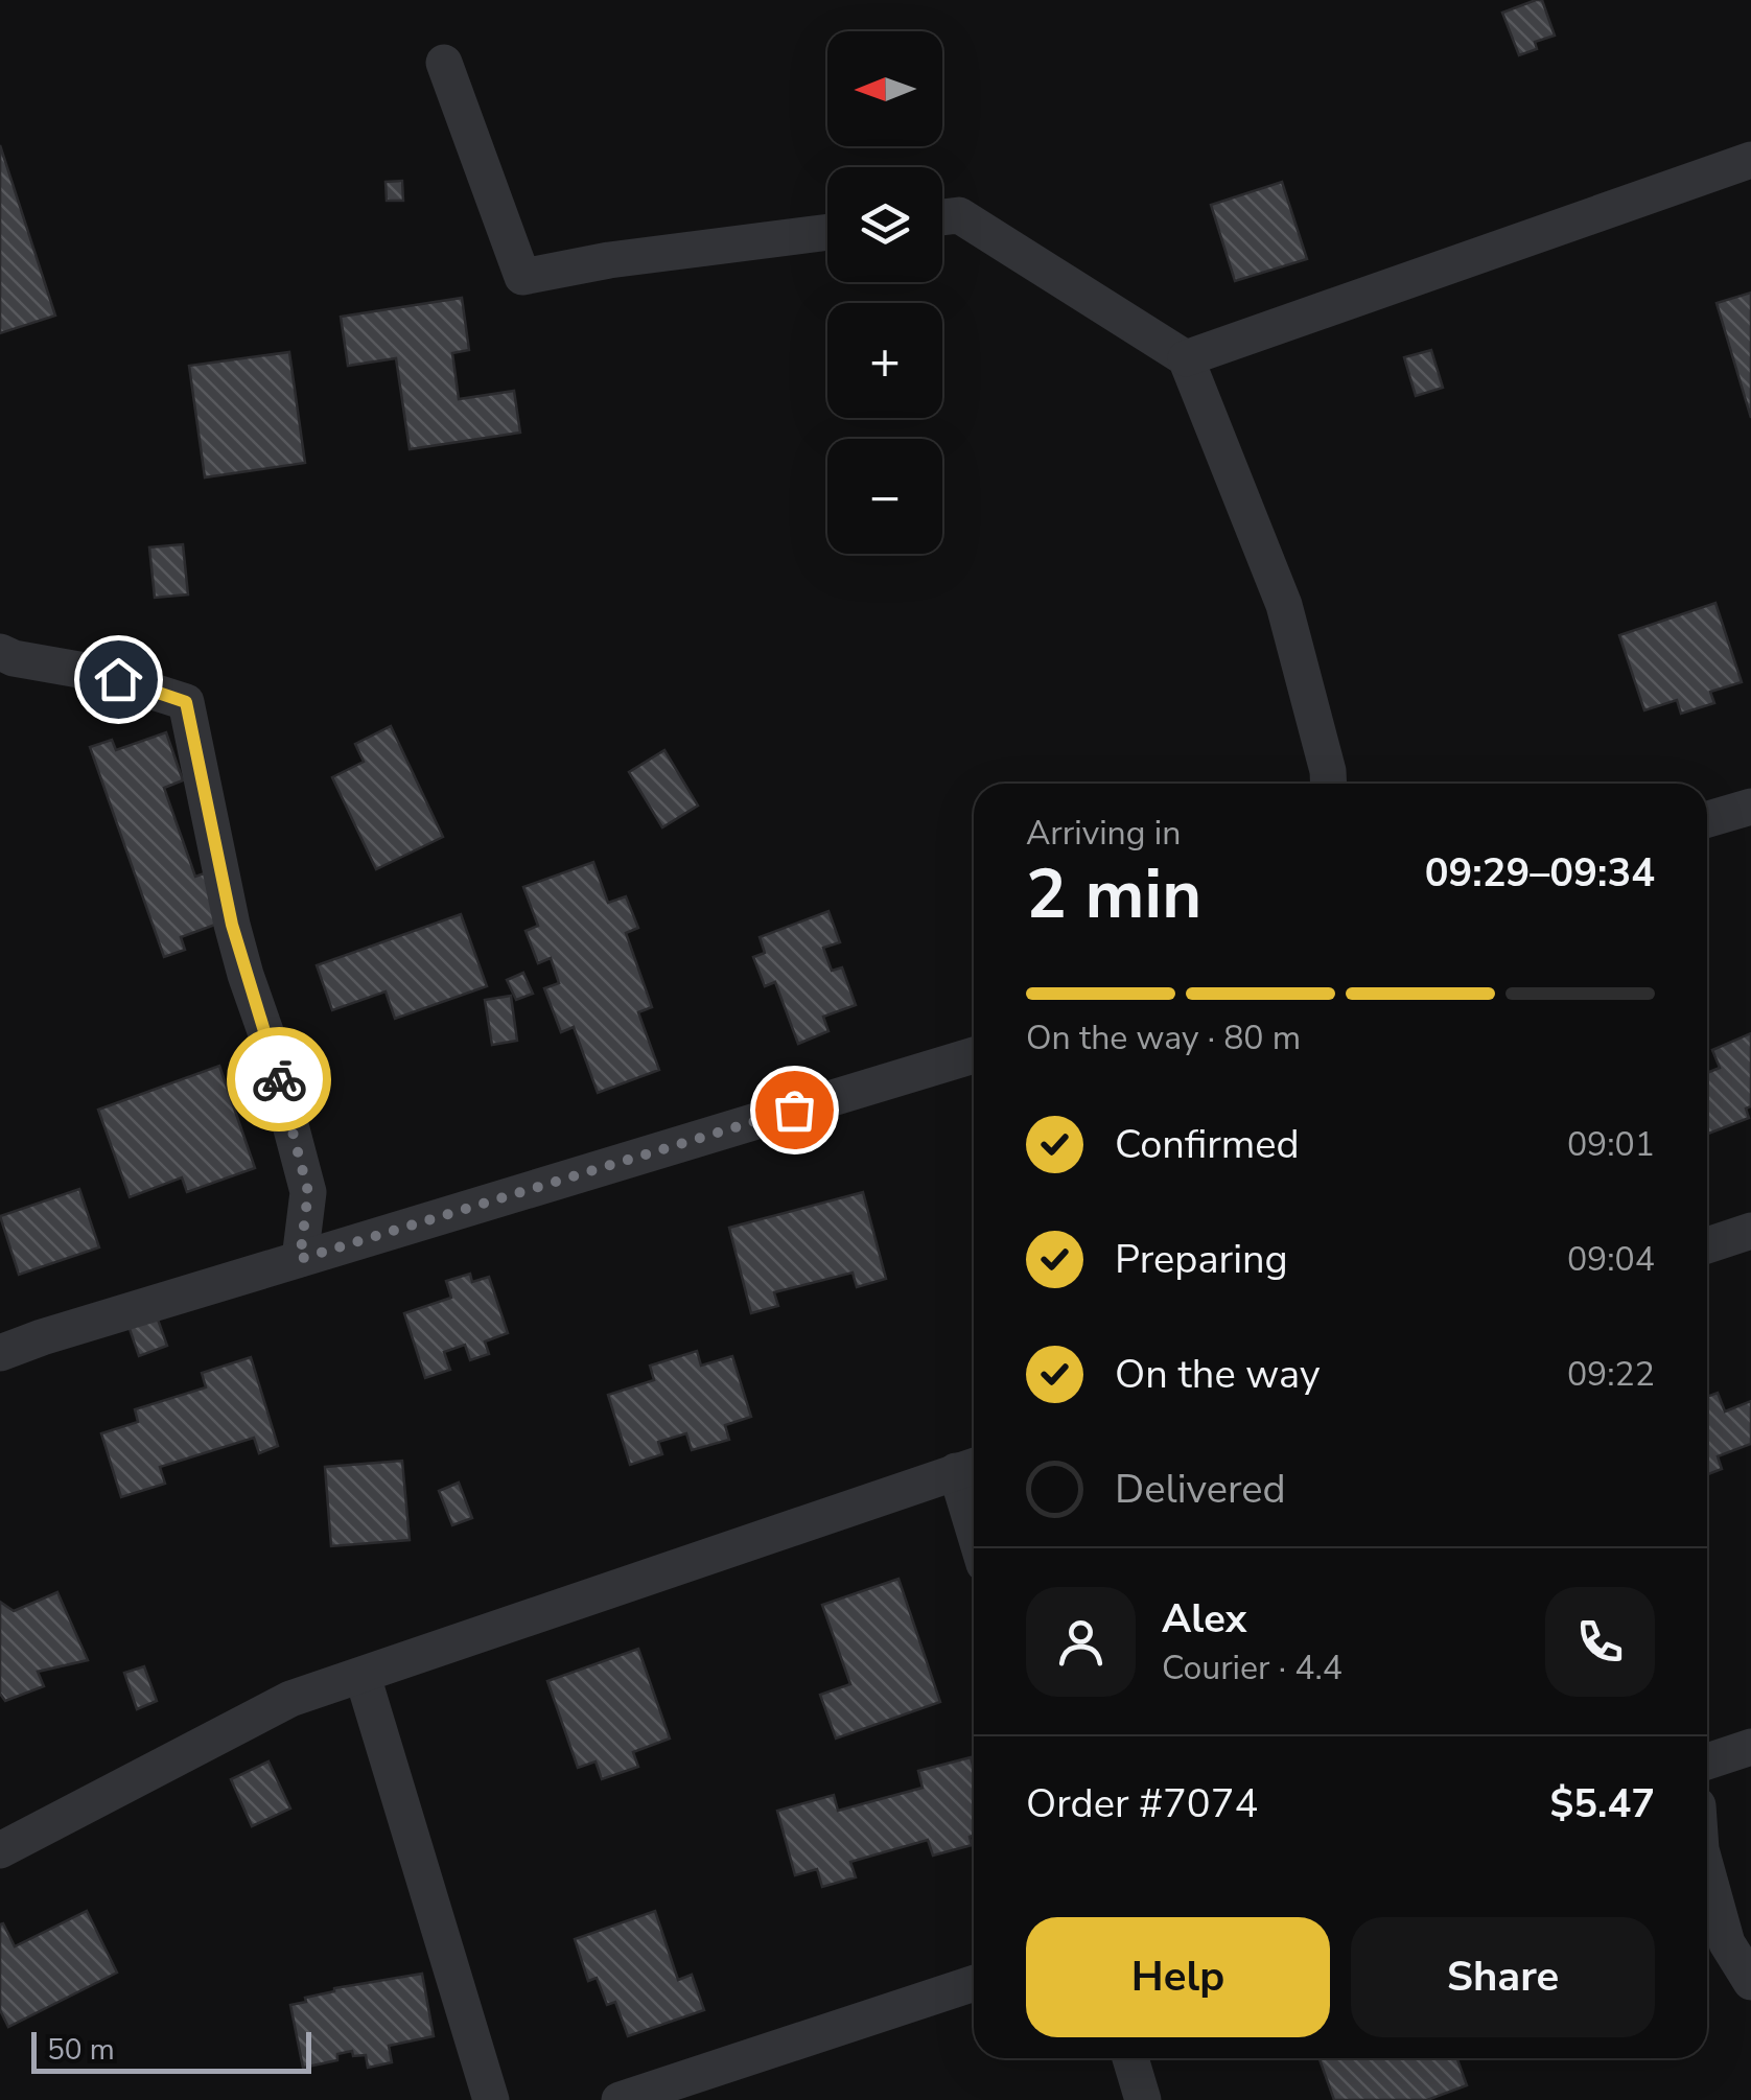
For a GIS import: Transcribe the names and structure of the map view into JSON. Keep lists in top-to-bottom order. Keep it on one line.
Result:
{"scale_bar":"50 m","north":"left","page":{"map_buttons":["+","−"],"heading":["2 min","Arriving in","09:29–09:34"],"panel":["Alex","Courier · 4.4","Order #7074","$5.47"],"bar":"On the way · 80 m","list":[["Confirmed","09:01"],["Preparing","09:04"],["On the way","09:22"],"Delivered"],"buttons":["Help","Share"],"scale":"50 m"}}
